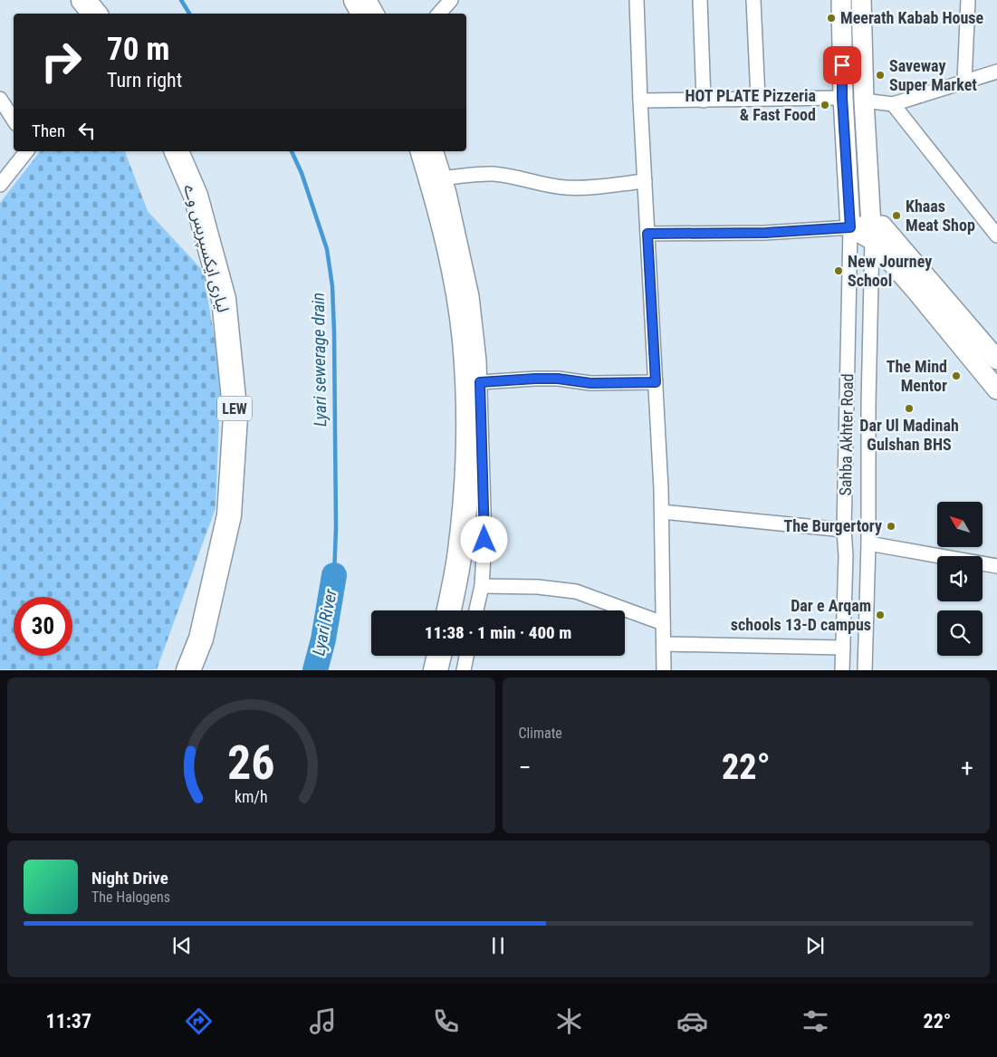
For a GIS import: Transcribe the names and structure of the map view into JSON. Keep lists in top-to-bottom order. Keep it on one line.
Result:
{"streets":{"highway":["لیاری ایکسپریس وے","LEW"],"main road":["Sahba Akhter Road"]},"water":["Lyari sewerage drain","Lyari River"],"places":["Meerath Kabab House","Saveway Super Market","HOT PLATE Pizzeria & Fast Food","Khaas Meat Shop","New Journey School","The Mind Mentor","Dar Ul Madinah Gulshan BHS","The Burgertory","Dar e Arqam schools 13-D campus"],"north":"top left","page":{"turn":["70 m","Turn right"],"then":"Then","limit":"30","trip":"11:38 · 1 min · 400 m","tile":"Climate","heat":["−","22°","+"],"song":["Night Drive","The Halogens"],"tabs":["11:37","22°"],"gauge":["26","km/h"]}}
